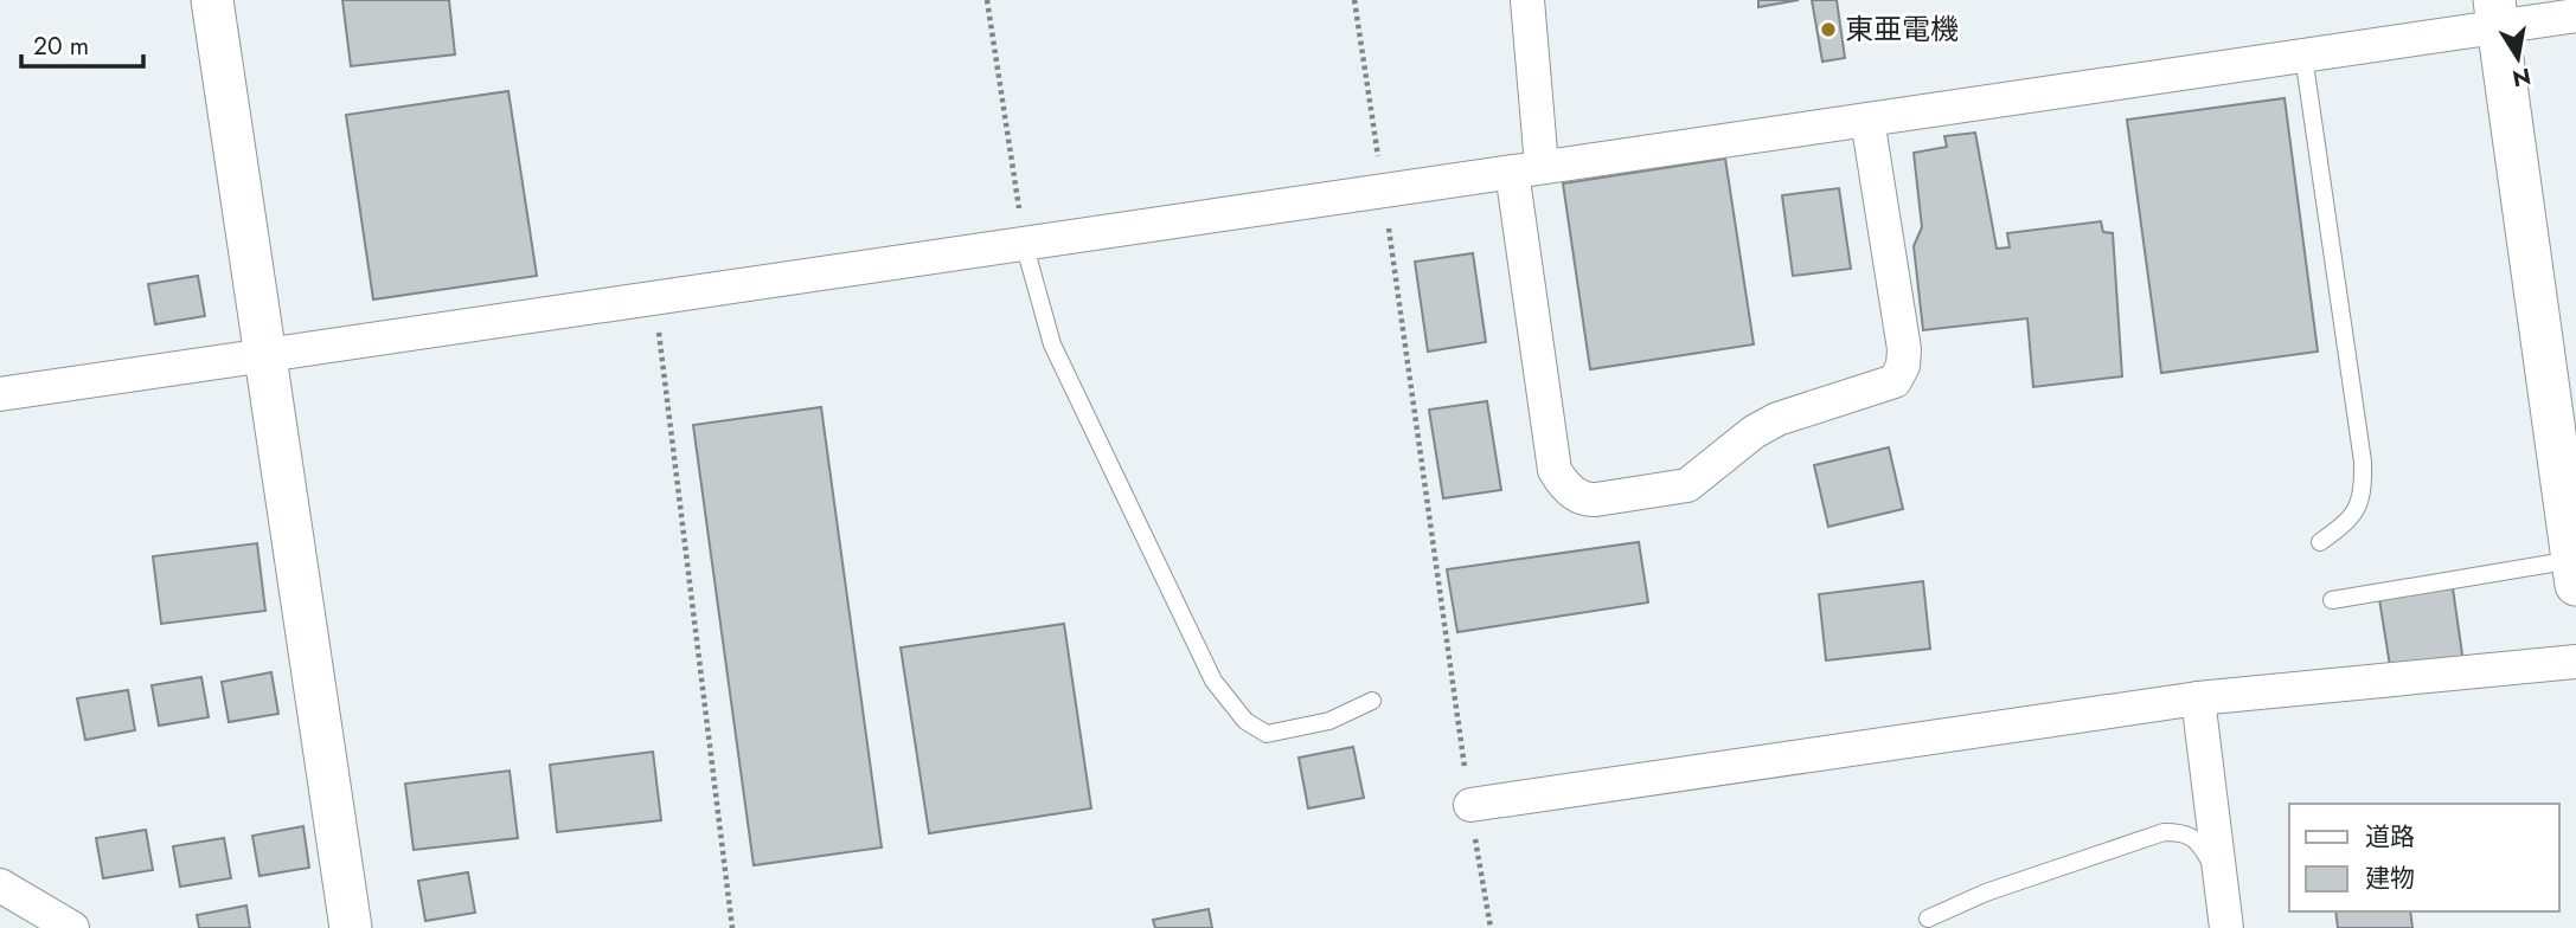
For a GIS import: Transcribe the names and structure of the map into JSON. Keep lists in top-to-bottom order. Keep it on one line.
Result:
{"places":["東亜電機"],"legend":["道路","建物"],"scale_bar":"20 m","north":"bottom"}
